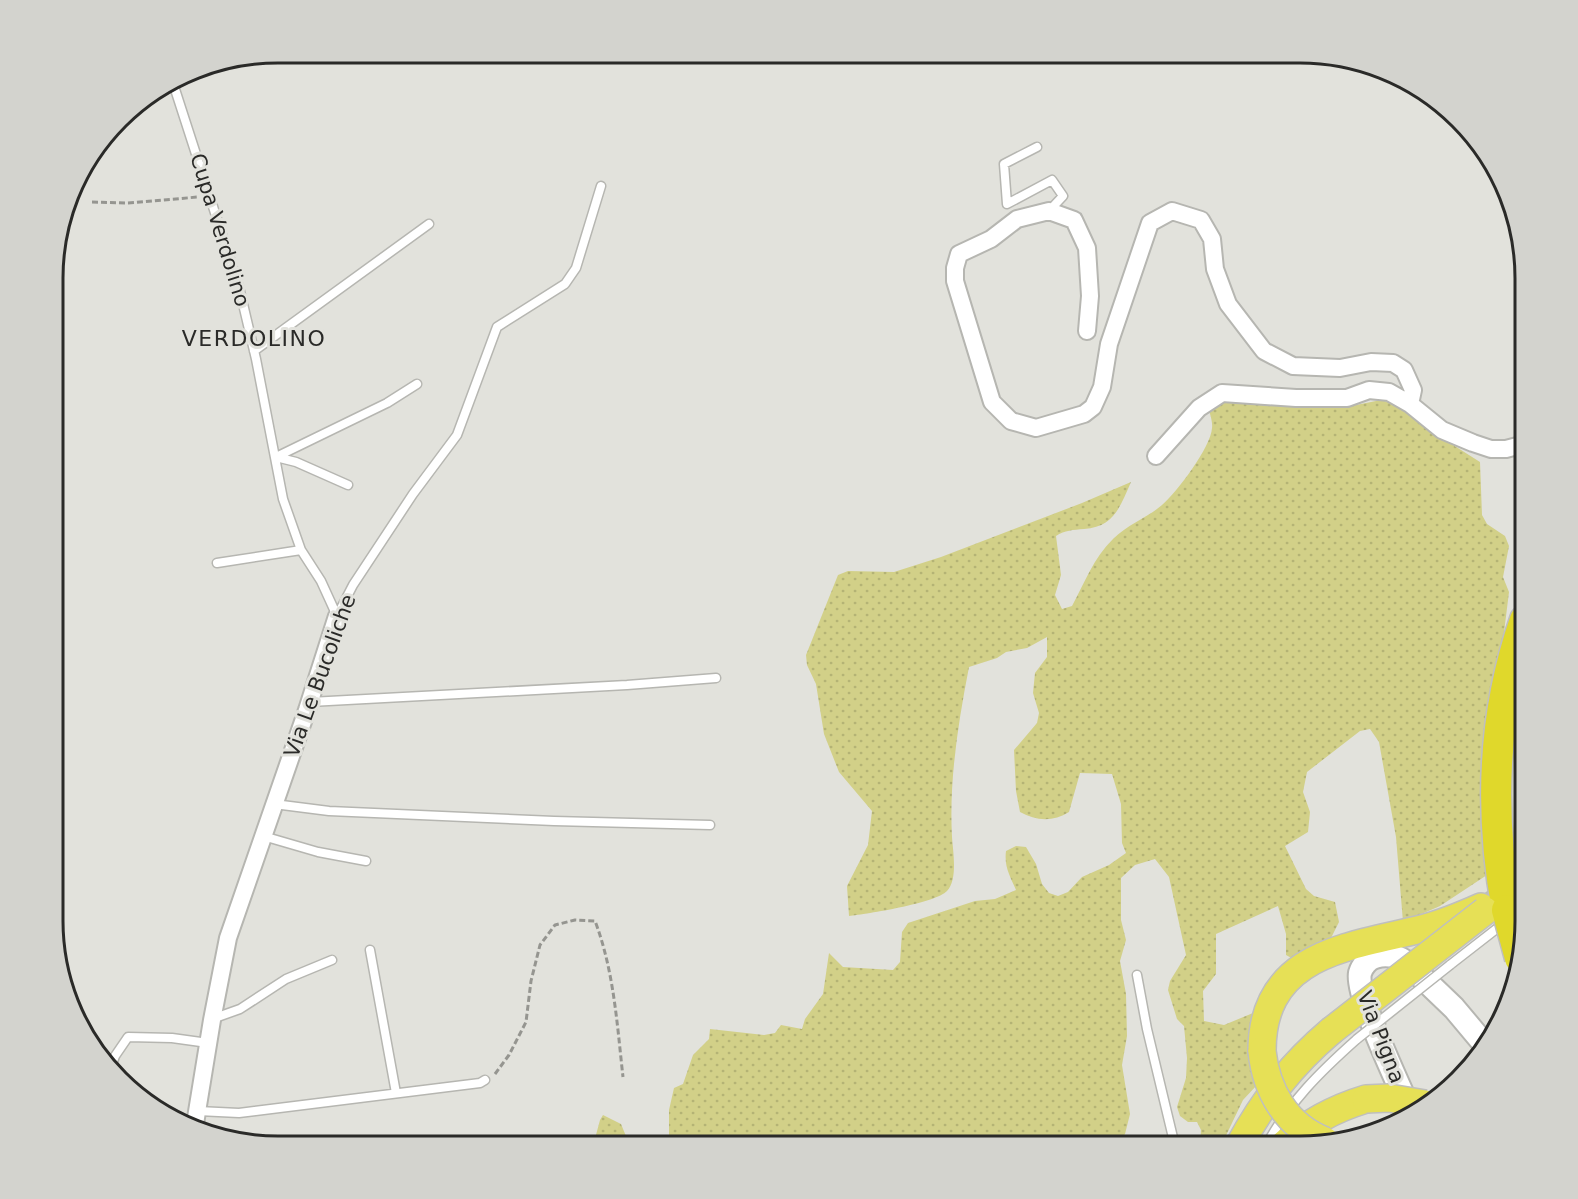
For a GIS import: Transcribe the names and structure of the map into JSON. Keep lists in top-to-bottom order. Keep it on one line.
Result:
{"streets":{"main road":["Via Pigna"],"street":["Via Le Bucoliche"],"lane":["Cupa Verdolino"]},"crossings":[["Cupa Verdolino","Via Le Bucoliche"]],"districts":["VERDOLINO"]}
